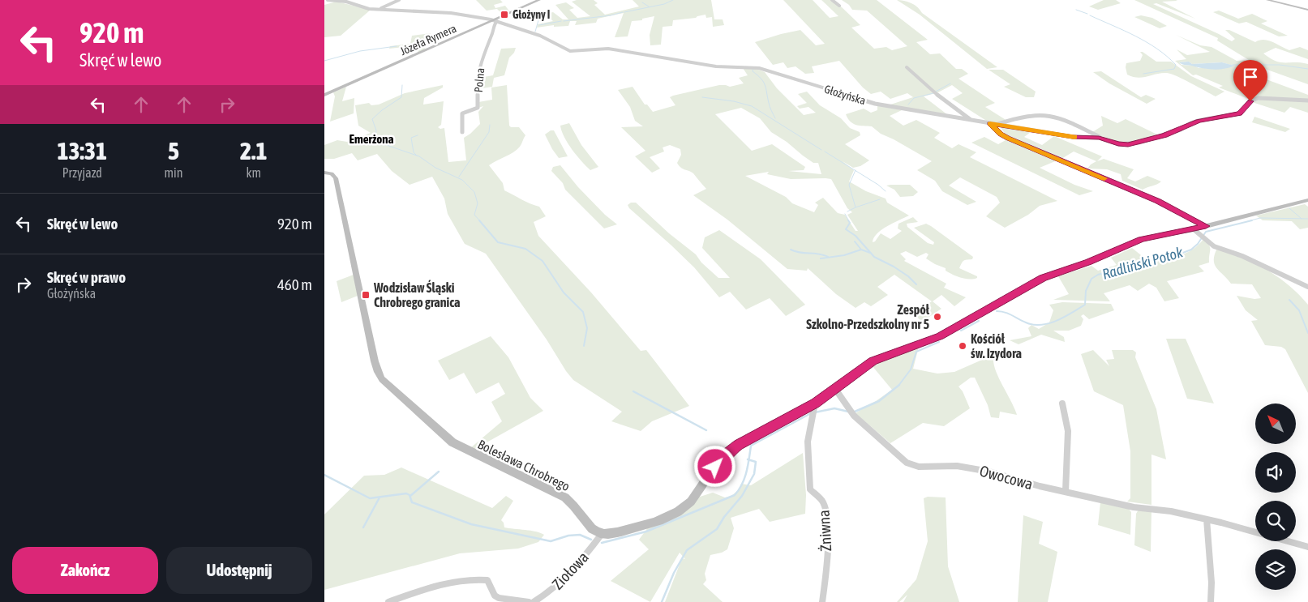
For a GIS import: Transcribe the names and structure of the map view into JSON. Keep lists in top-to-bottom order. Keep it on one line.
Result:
{"streets":{"street":["Józefa Rymera","Polna","Głożyńska","Bolesława Chrobrego","Owocowa","Żniwna","Ziołowa"]},"crossings":[["Józefa Rymera","Polna"],["Józefa Rymera","Głożyńska"],["Polna","Głożyńska"],["Bolesława Chrobrego","Ziołowa"]],"districts":["Emerżona"],"water":["Radliński Potok"],"places":{"transit":["Głożyny I","Wodzisław Śląski Chrobrego granica"],"other":["Zespół Szkolno-Przedszkolny nr 5","Kościół św. Izydora"]},"north":"top left","page":{"turn":["920 m","Skręć w lewo"],"eta":["13:31","Przyjazd","5","min","2.1","km"],"list":[{"name":"Skręć w lewo","value":"920 m"},{"name":"Skręć w prawo","note":"Głożyńska","value":"460 m"}],"buttons":["Zakończ","Udostępnij"]}}
